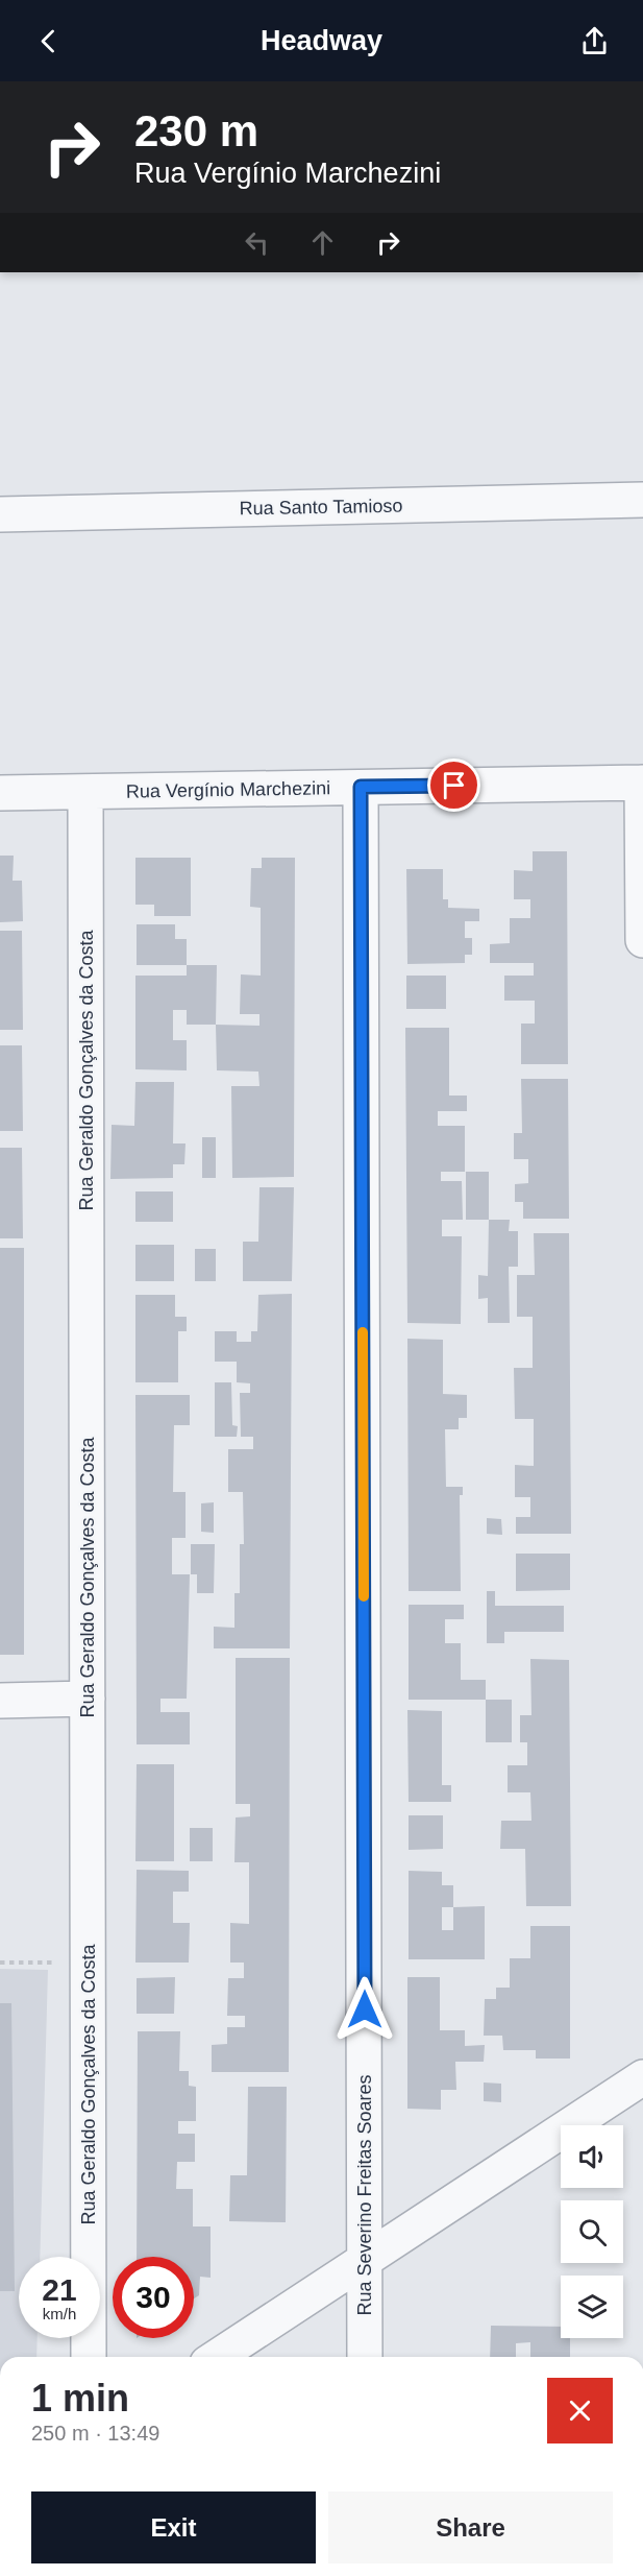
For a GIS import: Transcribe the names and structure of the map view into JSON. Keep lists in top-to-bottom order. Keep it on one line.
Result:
{"streets":{"street":["Rua Santo Tamioso","Rua Vergínio Marchezini","Rua Geraldo Gonçalves da Costa","Rua Severino Freitas Soares"]},"crossings":[["Rua Vergínio Marchezini","Rua Geraldo Gonçalves da Costa"],["Rua Vergínio Marchezini","Rua Severino Freitas Soares"]],"page":{"header":"Headway","turn":["230 m","Rua Vergínio Marchezini"],"speed":"21 km/h","limit":"30","heading":["1 min","250 m · 13:49"],"buttons":["Exit","Share"]}}
